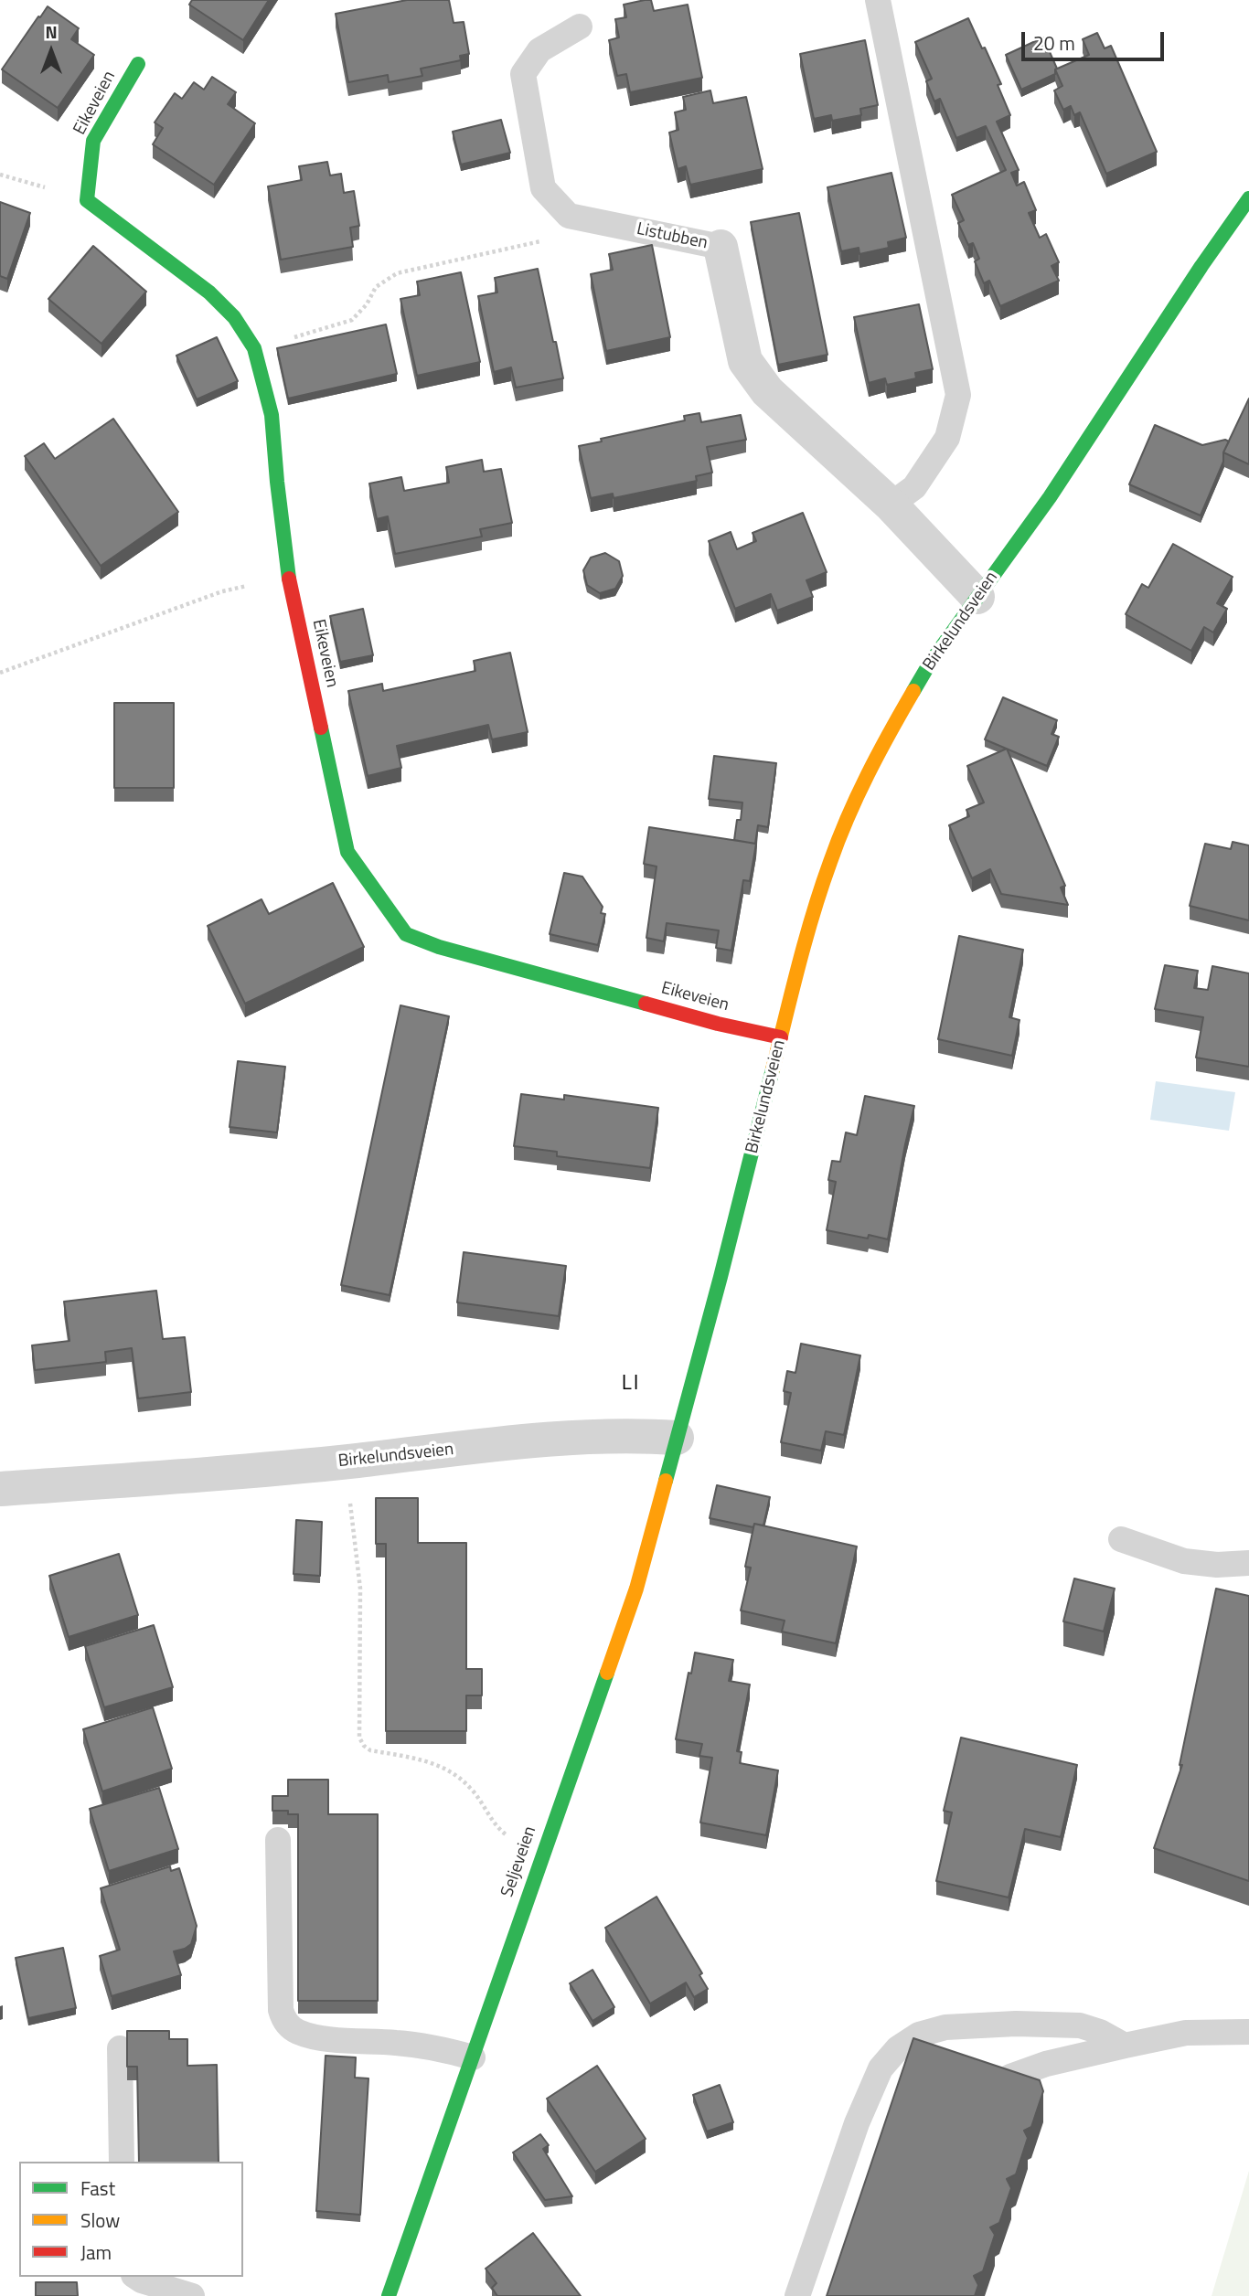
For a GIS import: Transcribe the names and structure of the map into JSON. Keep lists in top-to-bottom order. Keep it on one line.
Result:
{"streets":{"street":["Eikeveien","Listubben","Birkelundsveien","Seljeveien"]},"crossings":[["Eikeveien","Birkelundsveien"],["Listubben","Birkelundsveien"],["Birkelundsveien","Seljeveien"]],"districts":["LI"],"legend":["Fast","Slow","Jam"],"scale_bar":"20 m","north":"top"}
